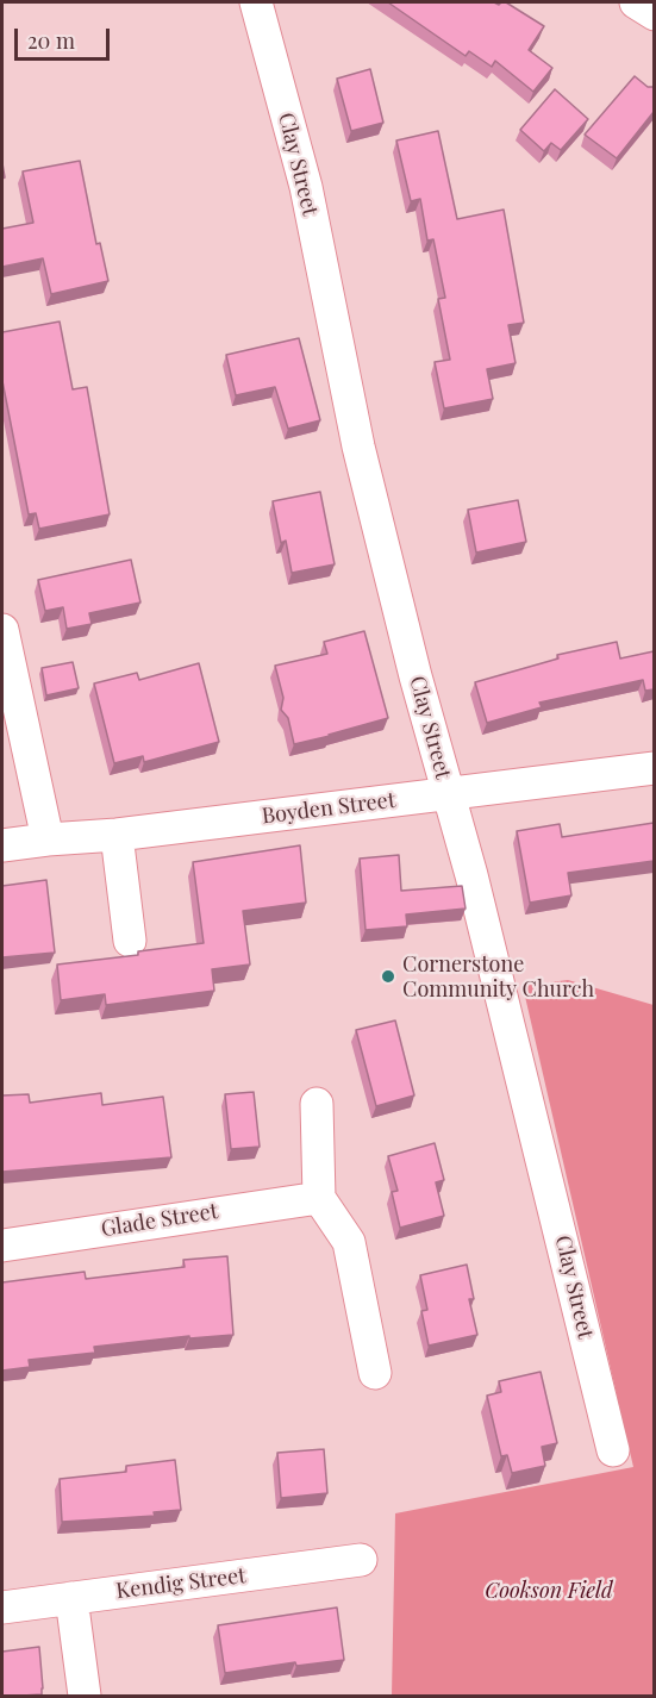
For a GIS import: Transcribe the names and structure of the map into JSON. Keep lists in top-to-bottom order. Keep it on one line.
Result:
{"streets":{"street":["Clay Street","Boyden Street","Glade Street","Kendig Street"]},"crossings":[["Clay Street","Boyden Street"]],"parks":["Cookson Field"],"places":["Cornerstone Community Church"],"scale_bar":"20 m"}
